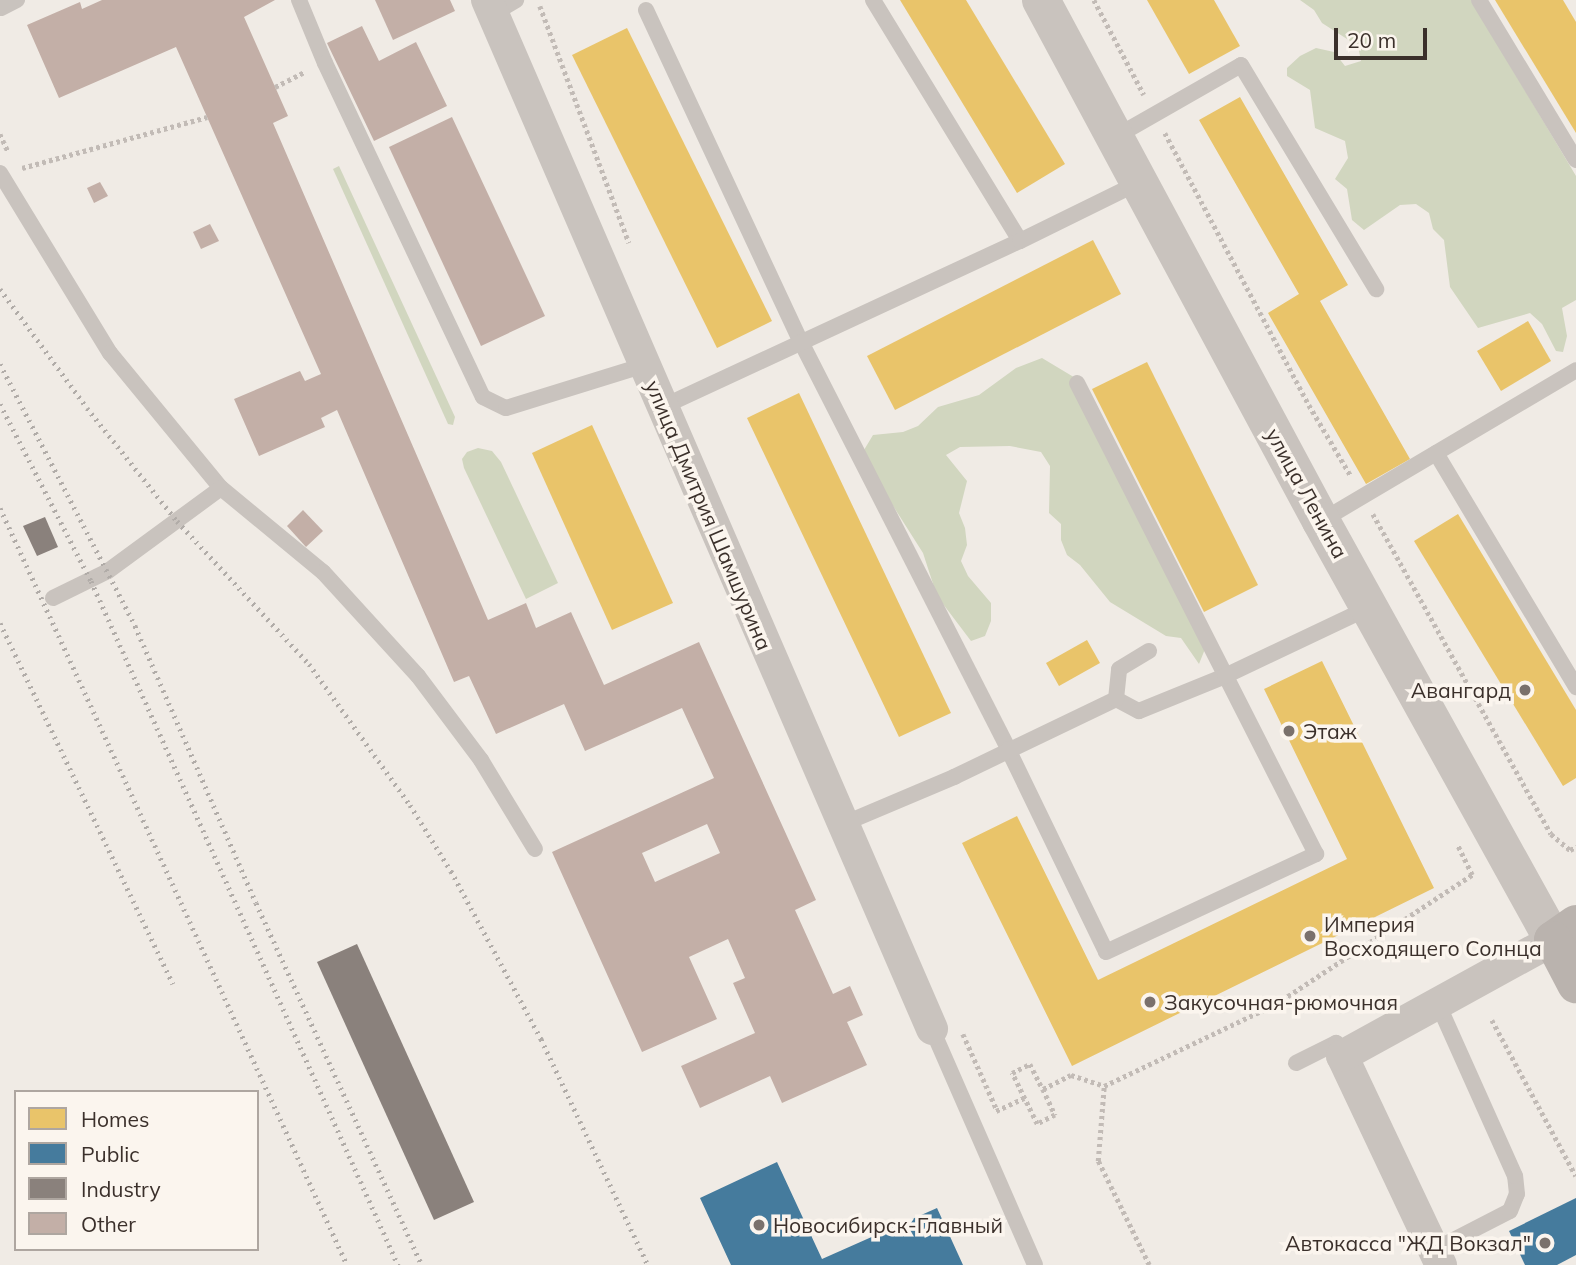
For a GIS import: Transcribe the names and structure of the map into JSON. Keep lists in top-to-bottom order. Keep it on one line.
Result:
{"streets":{"main road":["улица Ленина"],"street":["улица Дмитрия Шамшурина"]},"places":["Авангард","Этаж","Империя Восходящего Солнца","Закусочная-рюмочная","Новосибирск-Главный","Автокасса \"ЖД Вокзал\""],"legend":["Homes","Public","Industry","Other"],"scale_bar":"20 m"}
